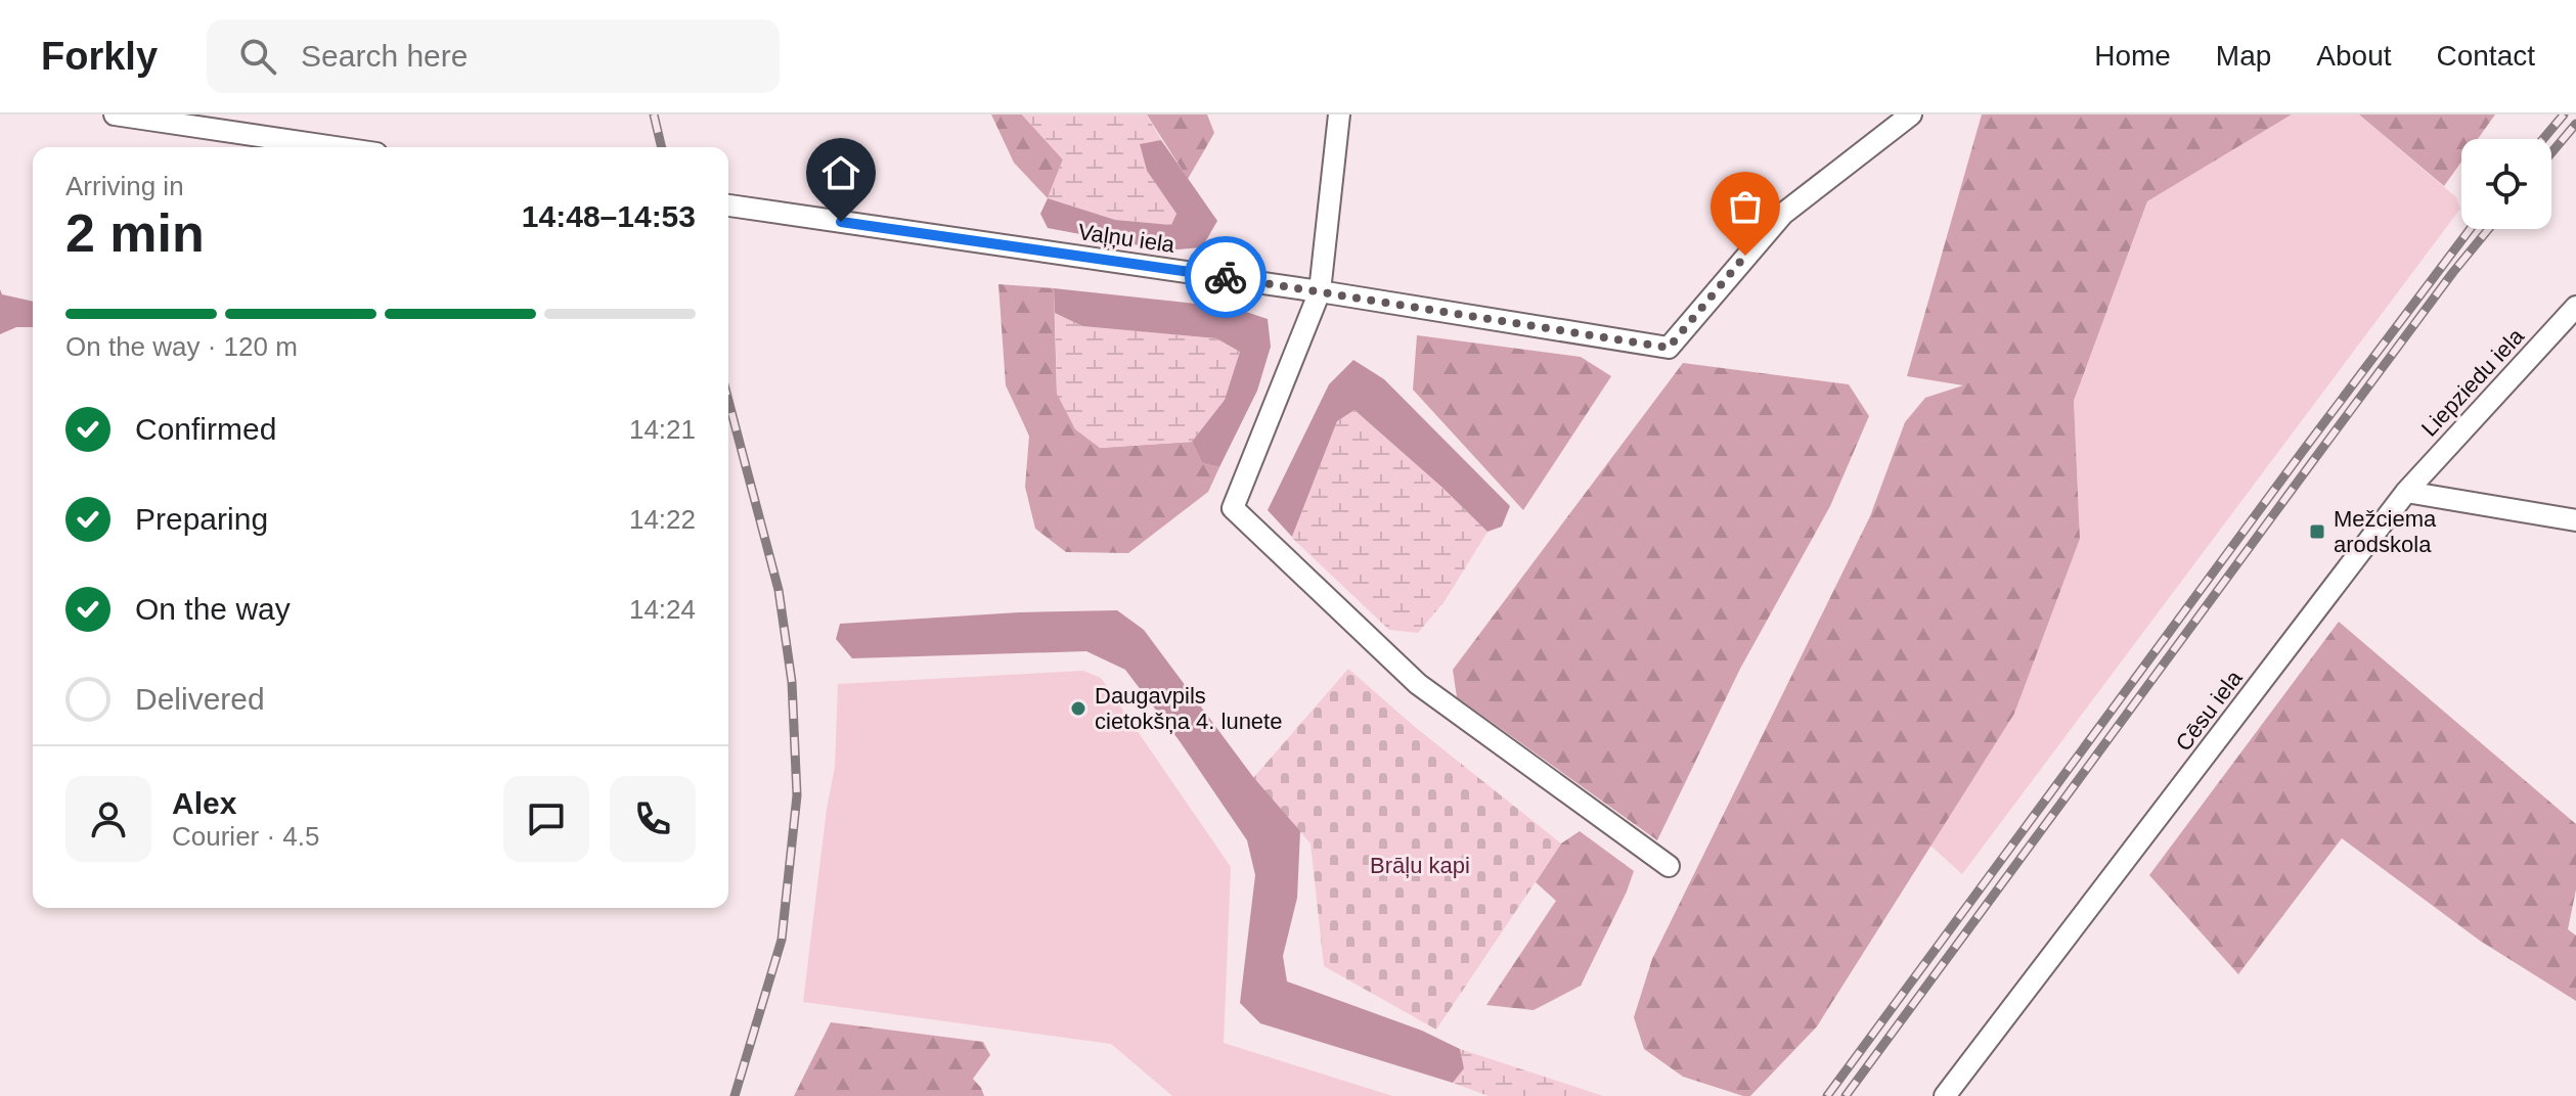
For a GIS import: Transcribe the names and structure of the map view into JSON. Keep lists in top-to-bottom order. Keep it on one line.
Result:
{"streets":{"street":["Vaļņu iela","Liepziedu iela","Cēsu iela"]},"crossings":[["Liepziedu iela","Cēsu iela"]],"parks":["Brāļu kapi"],"places":{"transit":["Mežciema arodskola"],"other":["Daugavpils cietokšņa 4. lunete"]},"page":{"header":"Forkly","search":"Search here","nav":["Home","Map","About","Contact"],"heading":["2 min","Arriving in","14:48–14:53"],"panel":["Alex","Courier · 4.5"],"bar":"On the way · 120 m","list":[["Confirmed","14:21"],["Preparing","14:22"],["On the way","14:24"],"Delivered"]}}
